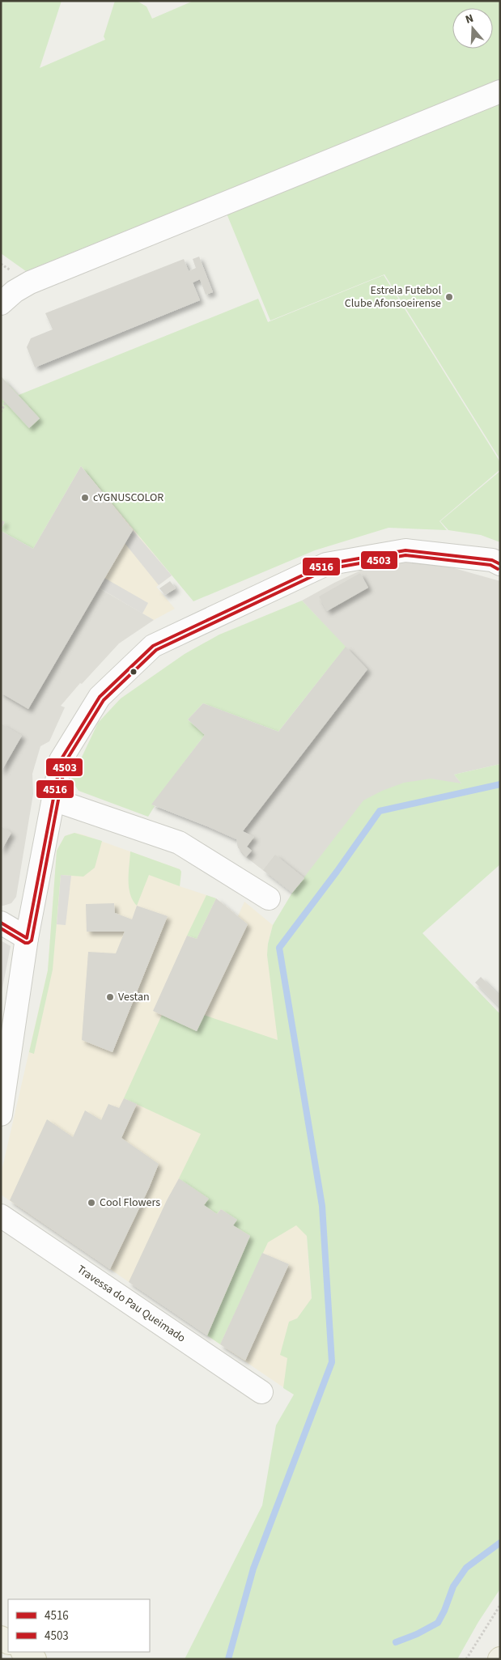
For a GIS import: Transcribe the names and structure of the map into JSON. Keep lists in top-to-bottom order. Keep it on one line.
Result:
{"streets":{"street":["Travessa do Pau Queimado"]},"places":["Estrela Futebol Clube Afonsoeirense","cYGNUSCOLOR","Vestan","Cool Flowers"],"lines":["transit line 4516","transit line 4503"],"legend":["4516","4503"],"north":"top"}
